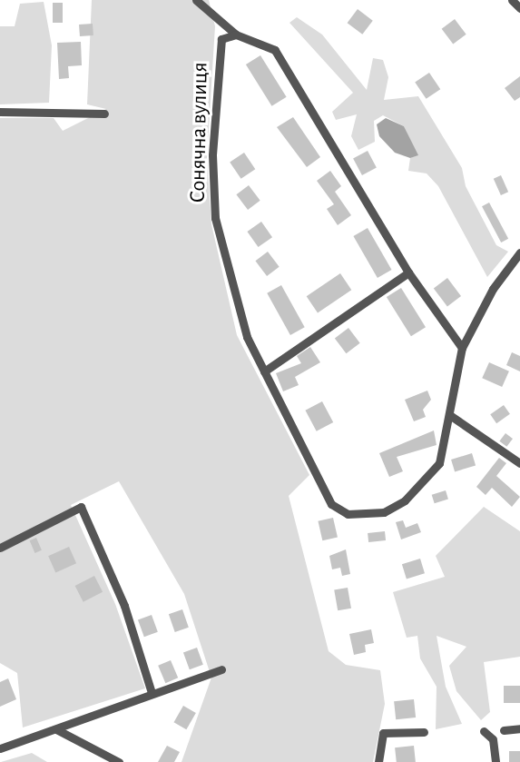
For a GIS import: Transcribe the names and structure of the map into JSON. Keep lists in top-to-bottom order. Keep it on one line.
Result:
{"streets":{"street":["Сонячна вулиця"]}}
